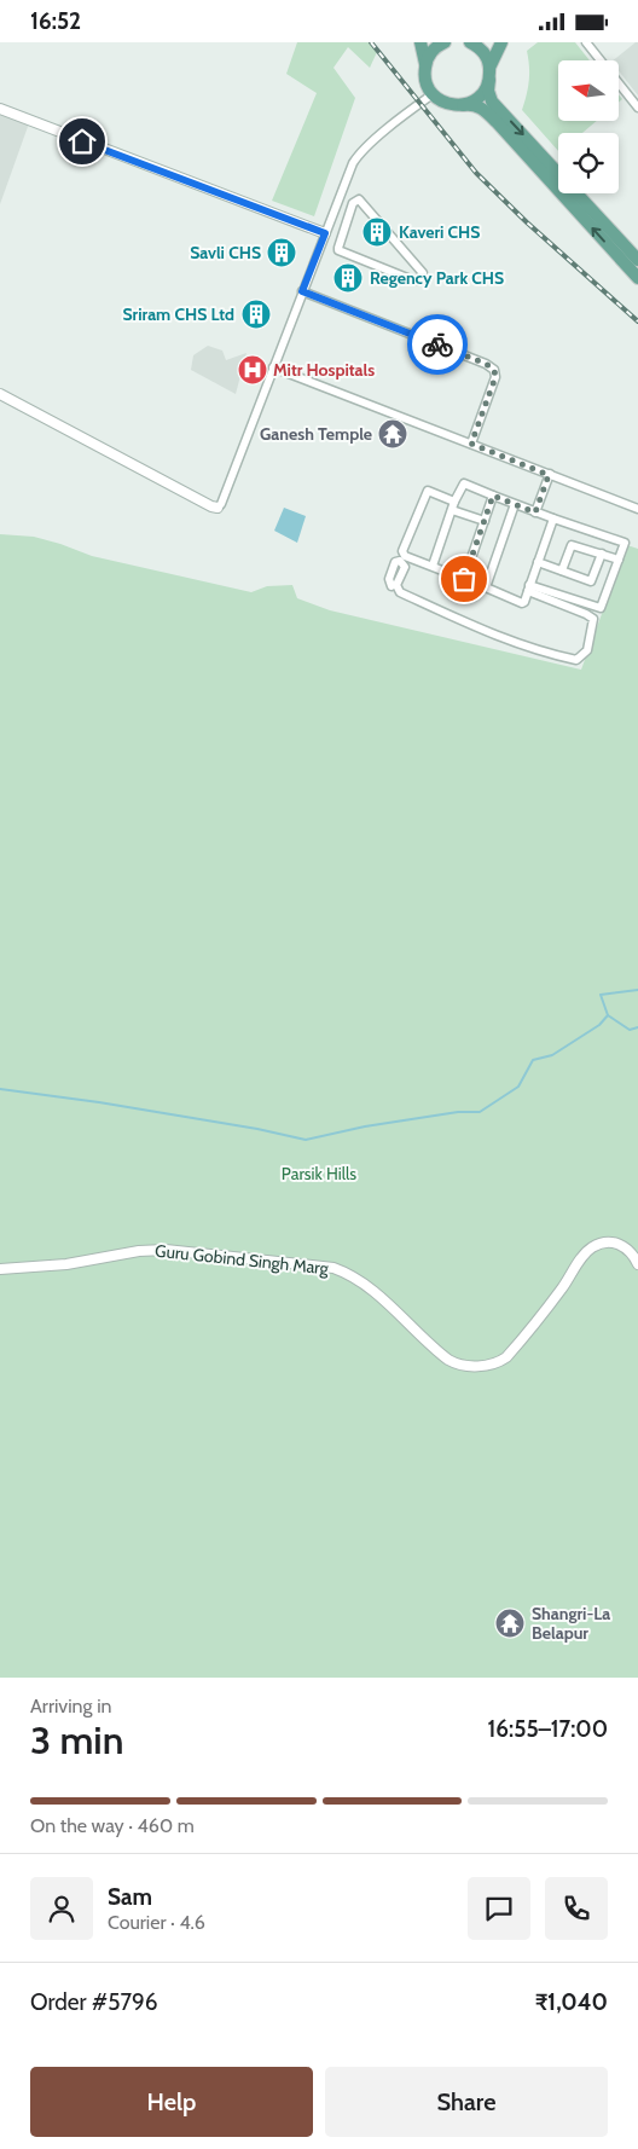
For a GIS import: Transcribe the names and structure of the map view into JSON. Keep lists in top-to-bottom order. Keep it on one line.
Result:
{"streets":{"street":["Guru Gobind Singh Marg"]},"parks":["Parsik Hills"],"places":{"building":["Kaveri CHS","Savli CHS","Regency Park CHS","Sriram CHS Ltd"],"hospital":["Mitr Hospitals"],"temple":["Ganesh Temple","Shangri-La Belapur"]},"north":"left","page":{"status":"16:52","heading":["3 min","Arriving in","16:55–17:00"],"panel":["Sam","Courier · 4.6","Order #5796","₹1,040"],"bar":"On the way · 460 m","buttons":["Help","Share"]}}
